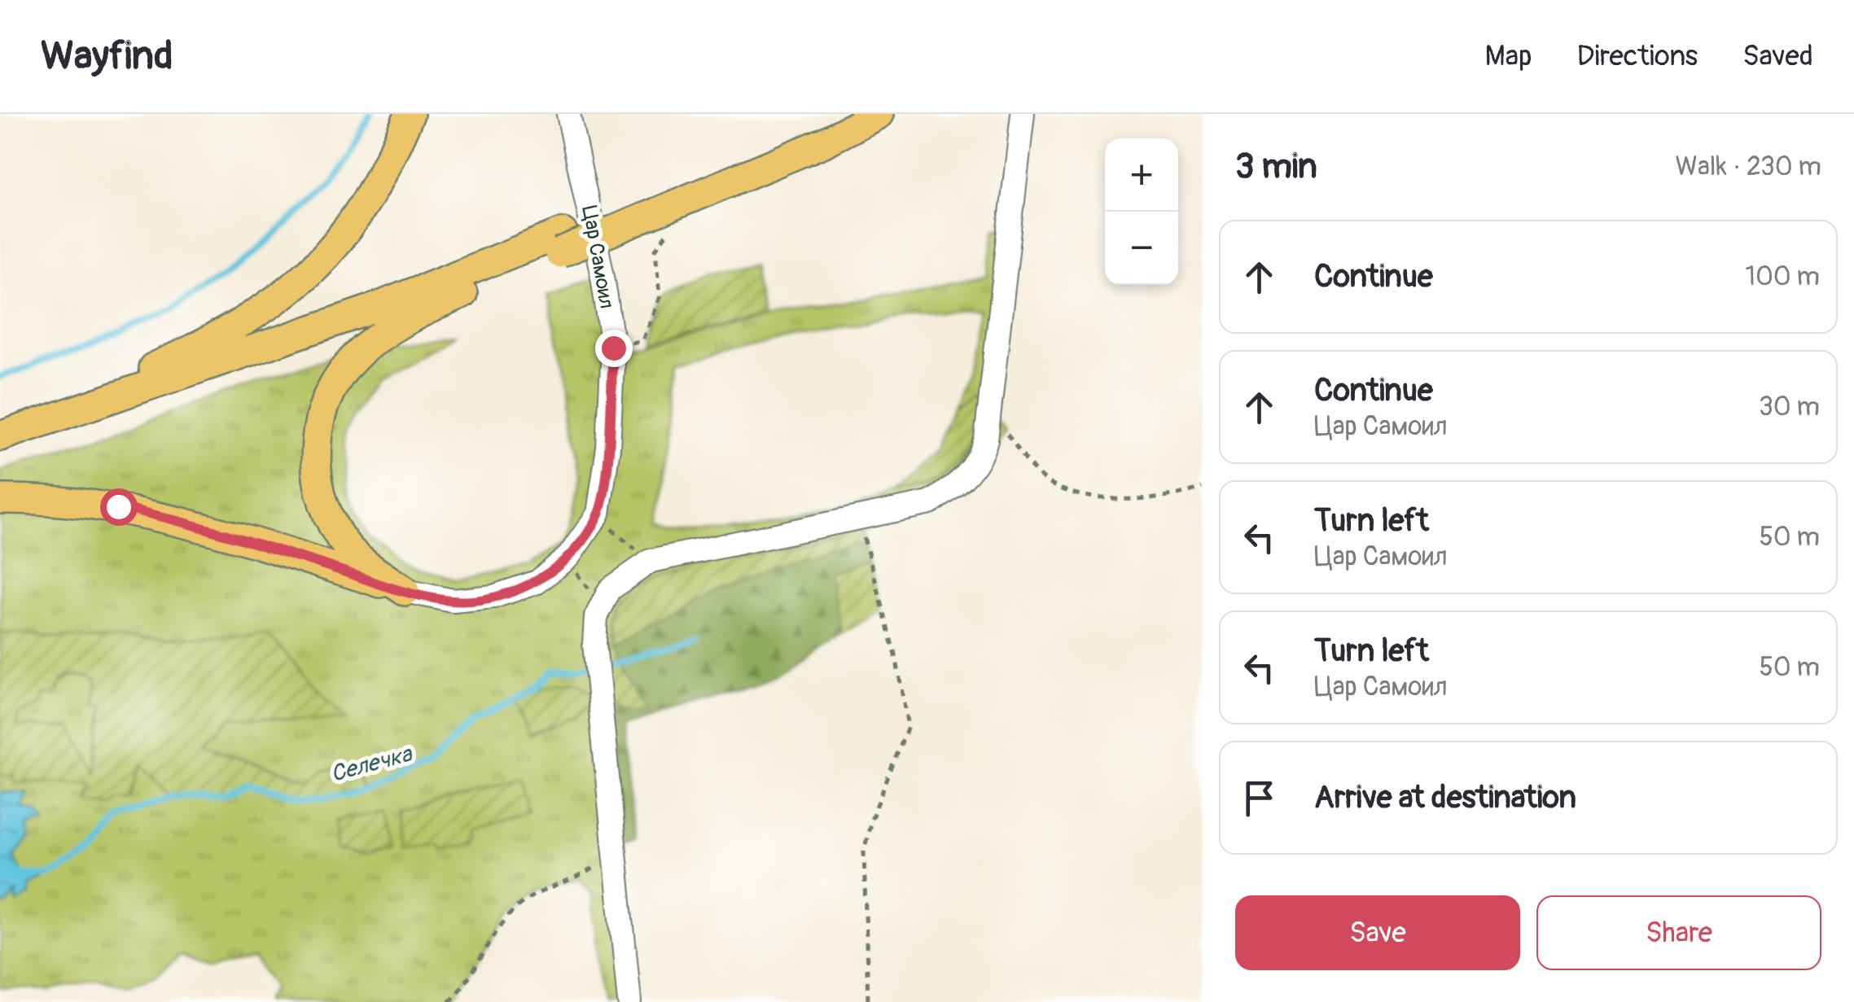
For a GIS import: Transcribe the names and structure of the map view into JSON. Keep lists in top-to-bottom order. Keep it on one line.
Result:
{"streets":{"street":["Цар Самоил"]},"water":["Селечка"],"page":{"header":"Wayfind","nav":["Map","Directions","Saved"],"heading":["3 min","Walk · 230 m"],"map_buttons":["+","−"],"list":[["Continue","100 m"],["Continue","Цар Самоил","30 m"],["Turn left","Цар Самоил","50 m"],["Turn left","Цар Самоил","50 m"],"Arrive at destination"],"buttons":["Save","Share"]}}
